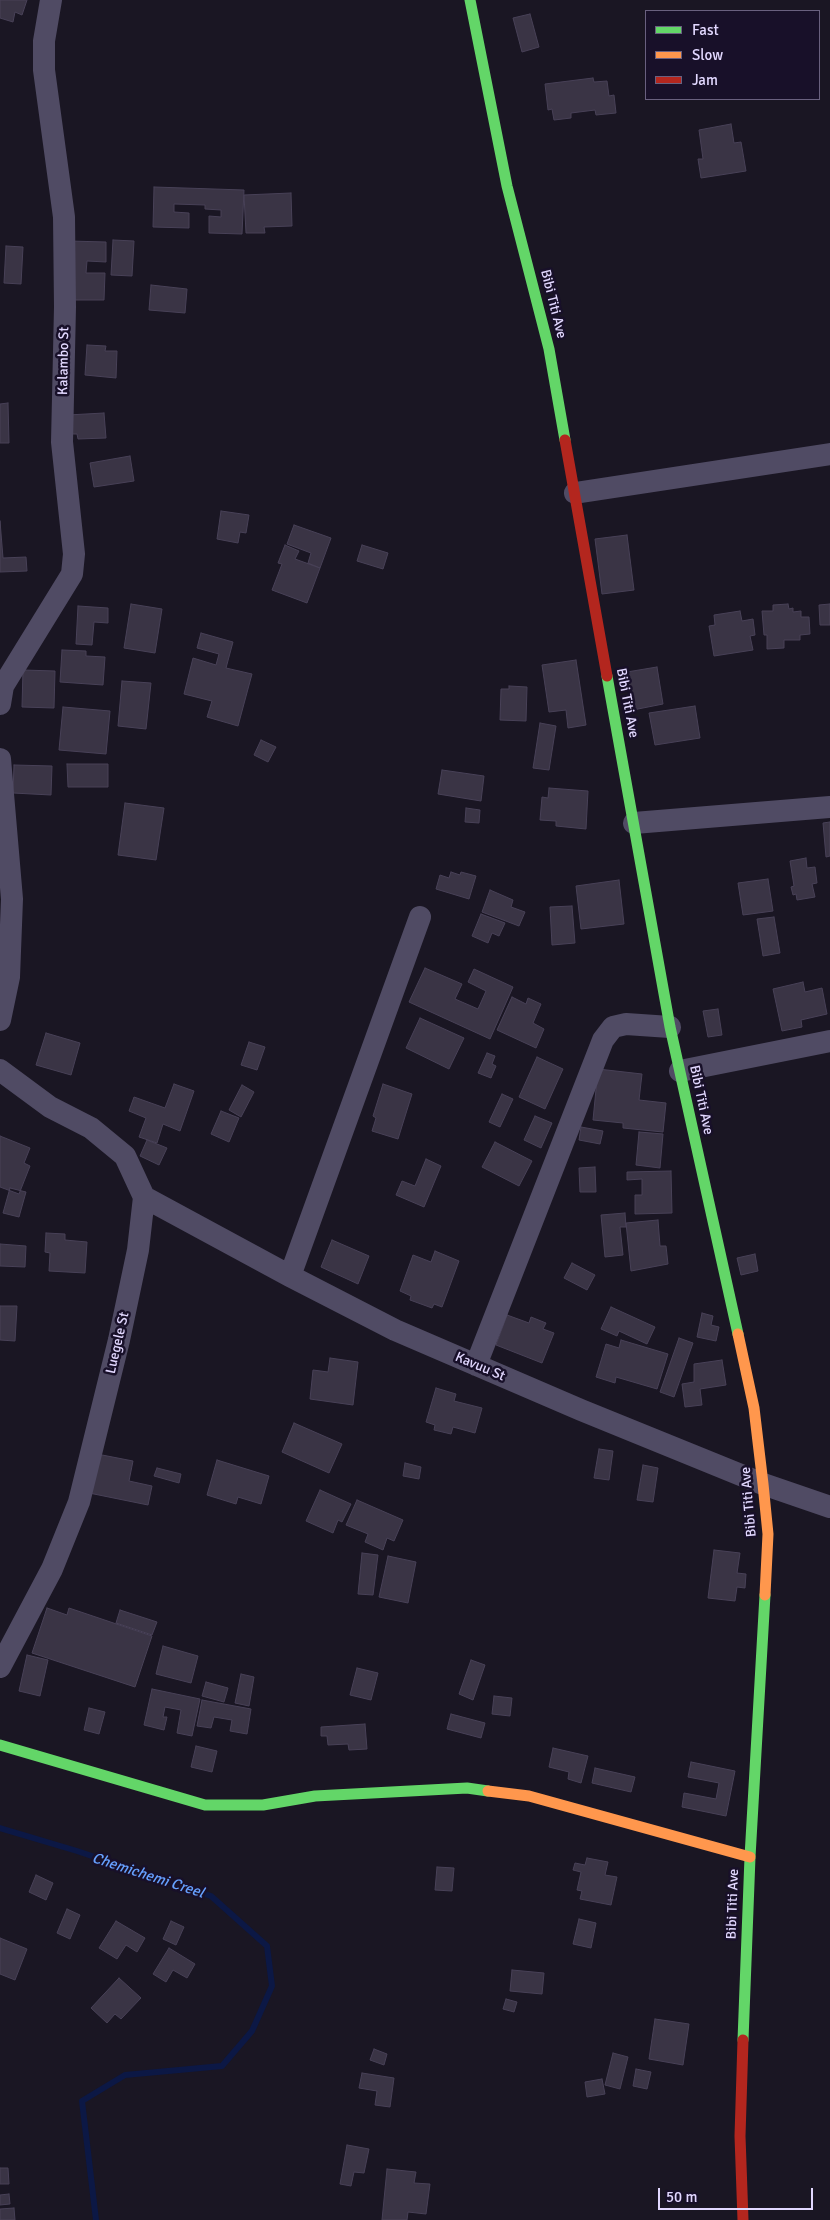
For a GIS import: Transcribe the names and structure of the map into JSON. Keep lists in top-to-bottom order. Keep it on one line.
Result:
{"streets":{"street":["Bibi Titi Ave","Kalambo St","Luegele St","Kavuu St"]},"crossings":[["Bibi Titi Ave","Kavuu St"],["Luegele St","Kavuu St"]],"water":["Chemichemi Creel"],"legend":["Fast","Slow","Jam"],"scale_bar":"50 m"}
